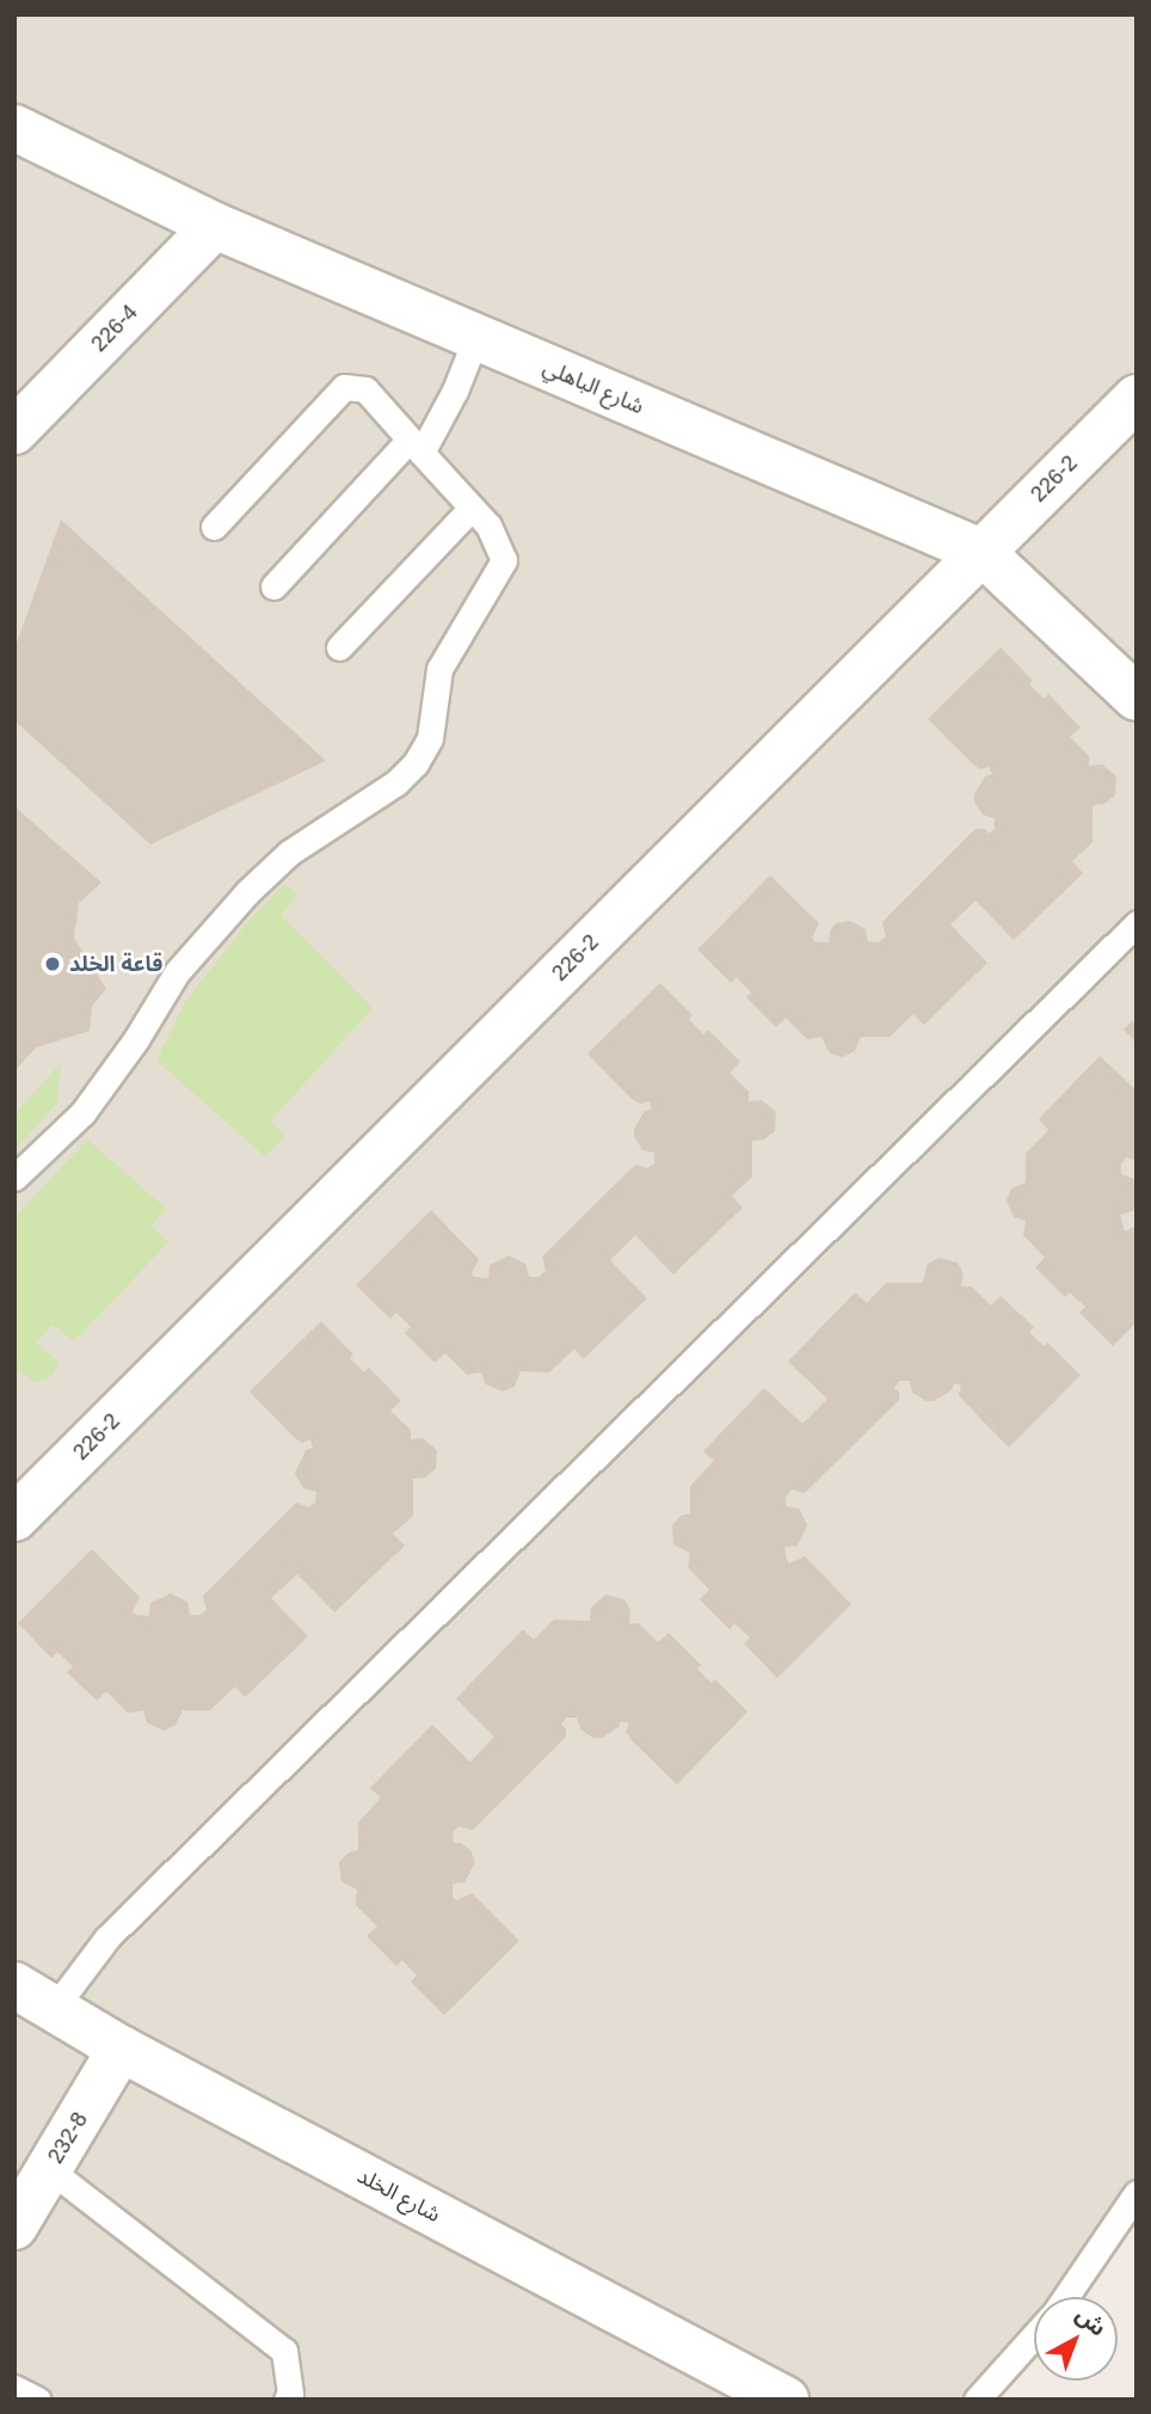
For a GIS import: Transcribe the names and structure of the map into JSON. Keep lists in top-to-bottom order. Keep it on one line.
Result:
{"streets":{"street":["226-4","شارع الباهلي","226-2","232-8","شارع الخلد"]},"crossings":[["226-4","شارع الباهلي"],["شارع الباهلي","226-2"],["232-8","شارع الخلد"]],"places":["قاعة الخلد"],"north":"top right"}
